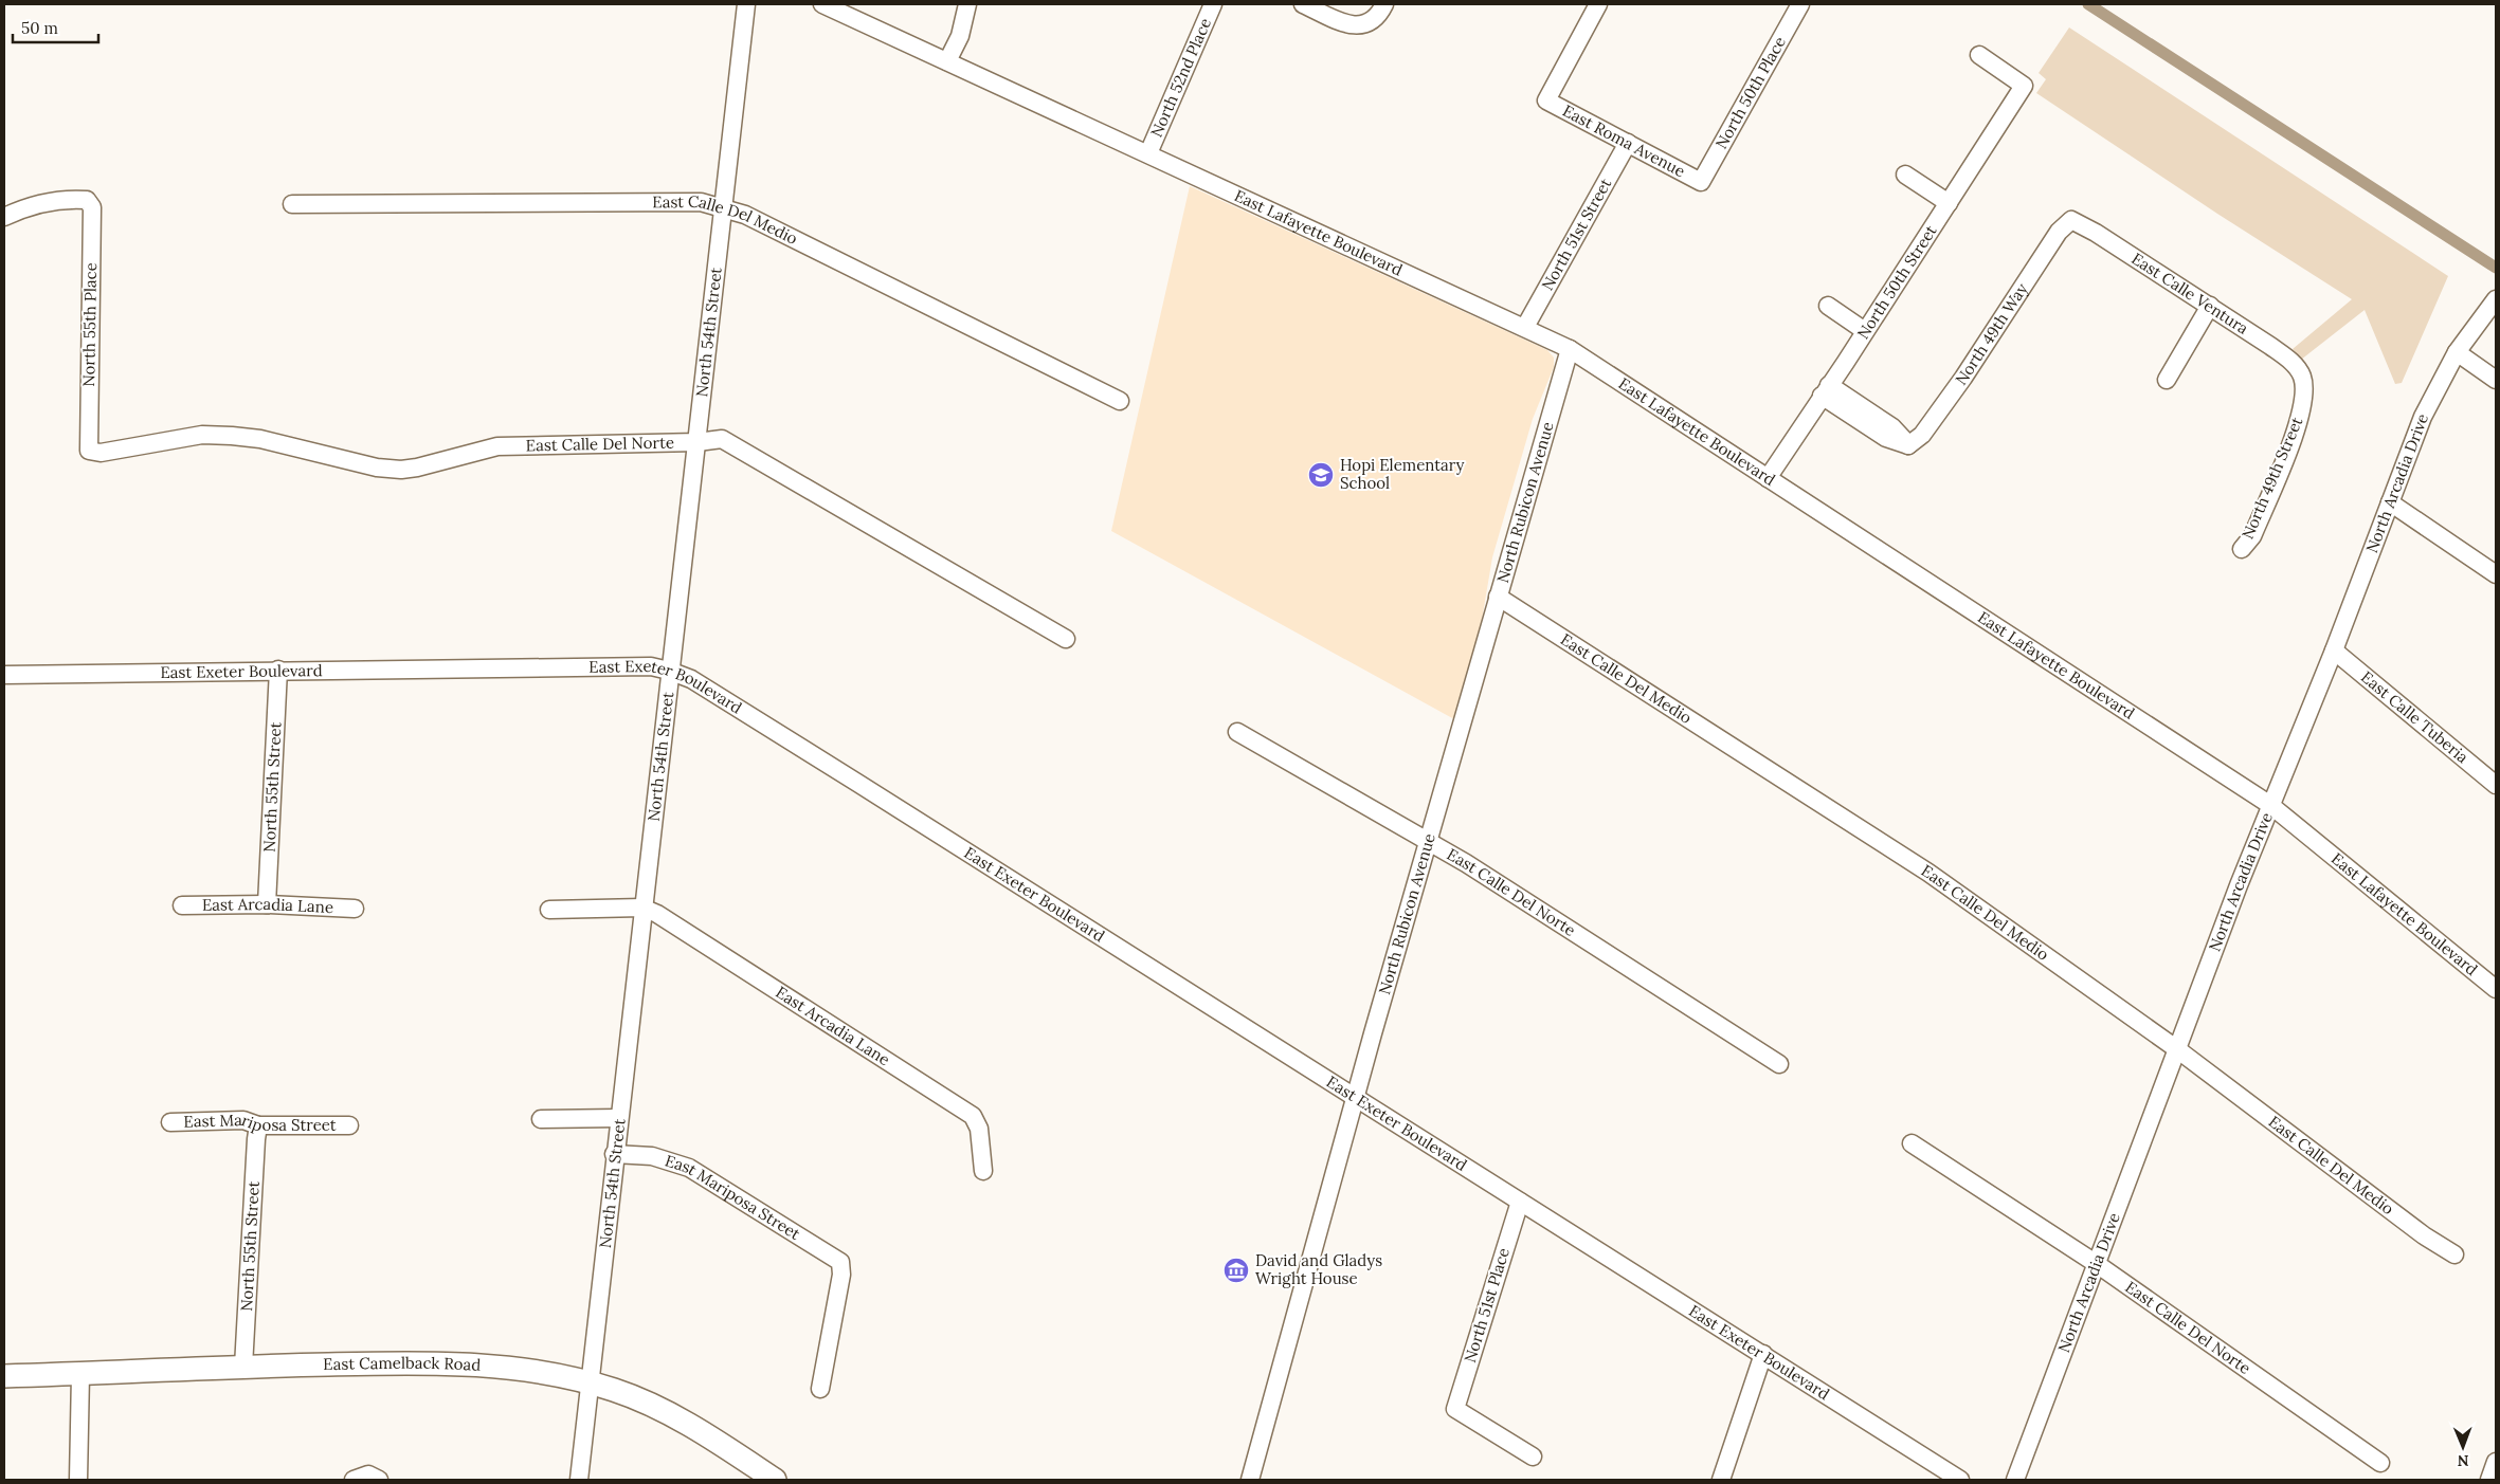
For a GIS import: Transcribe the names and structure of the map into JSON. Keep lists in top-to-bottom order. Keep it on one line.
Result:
{"streets":{"main road":["East Camelback Road"],"street":["North 52nd Place","North 50th Place","East Roma Avenue","East Calle Del Medio","East Lafayette Boulevard","North 51st Street","North 50th Street","East Calle Ventura","North 55th Place","North 54th Street","North 49th Way","East Calle Del Norte","North 49th Street","North Arcadia Drive","North Rubicon Avenue","East Exeter Boulevard","East Calle Tuberia","North 55th Street","East Arcadia Lane","East Mariposa Street","North 51st Place"]},"crossings":[["North 52nd Place","East Lafayette Boulevard"],["North 50th Place","East Roma Avenue"],["East Roma Avenue","North 51st Street"],["East Calle Del Medio","North 54th Street"],["East Calle Del Medio","North Arcadia Drive"],["East Calle Del Medio","North Rubicon Avenue"],["East Lafayette Boulevard","North 51st Street"],["East Lafayette Boulevard","North 50th Street"],["East Lafayette Boulevard","North Arcadia Drive"],["East Lafayette Boulevard","North Rubicon Avenue"],["North 50th Street","North 49th Way"],["East Calle Ventura","North 49th Way"],["East Calle Ventura","North 49th Street"],["North 55th Place","East Calle Del Norte"],["North 54th Street","East Calle Del Norte"],["North 54th Street","East Exeter Boulevard"],["North 54th Street","East Arcadia Lane"],["North 54th Street","East Mariposa Street"],["North 54th Street","East Camelback Road"],["East Calle Del Norte","North Arcadia Drive"],["East Calle Del Norte","North Rubicon Avenue"],["North Arcadia Drive","East Calle Tuberia"],["North Rubicon Avenue","East Exeter Boulevard"],["East Exeter Boulevard","North 55th Street"],["East Exeter Boulevard","North 51st Place"],["North 55th Street","East Arcadia Lane"],["North 55th Street","East Mariposa Street"],["North 55th Street","East Camelback Road"]],"places":{"school or university":["Hopi Elementary School"],"museum":["David and Gladys Wright House"]},"scale_bar":"50 m","north":"bottom"}
